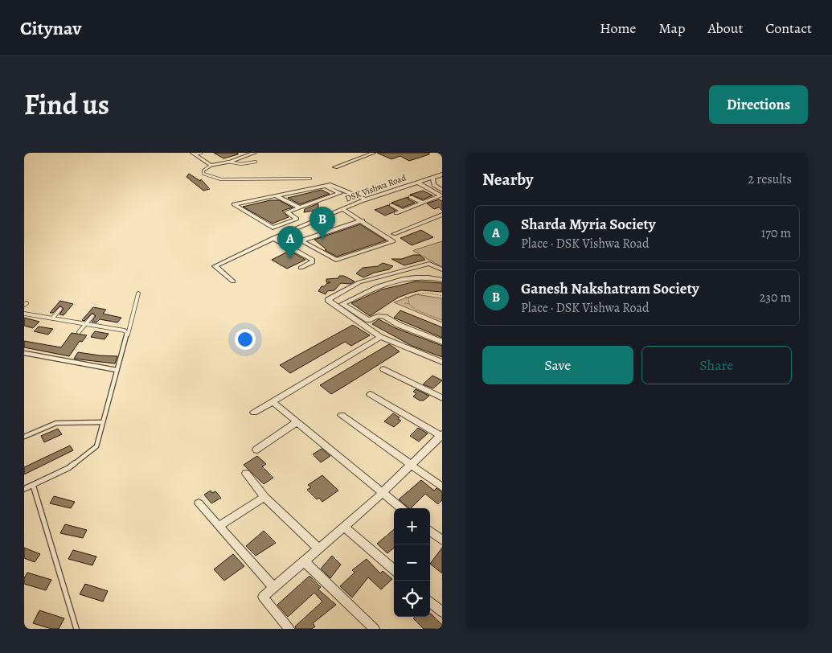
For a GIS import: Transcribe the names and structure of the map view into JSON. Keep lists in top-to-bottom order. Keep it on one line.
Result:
{"streets":{"street":["DSK Vishwa Road"]},"page":{"header":"Citynav","nav":["Home","Map","About","Contact"],"title":"Find us","buttons":["Directions",["Save","Share"]],"heading":["Nearby","2 results"],"list":[{"mark":"A","name":"Sharda Myria Society","note":"Place · DSK Vishwa Road","value":"170 m"},{"mark":"B","name":"Ganesh Nakshatram Society","note":"Place · DSK Vishwa Road","value":"230 m"}],"pins":["B","A"],"map_buttons":["+","−"]}}
